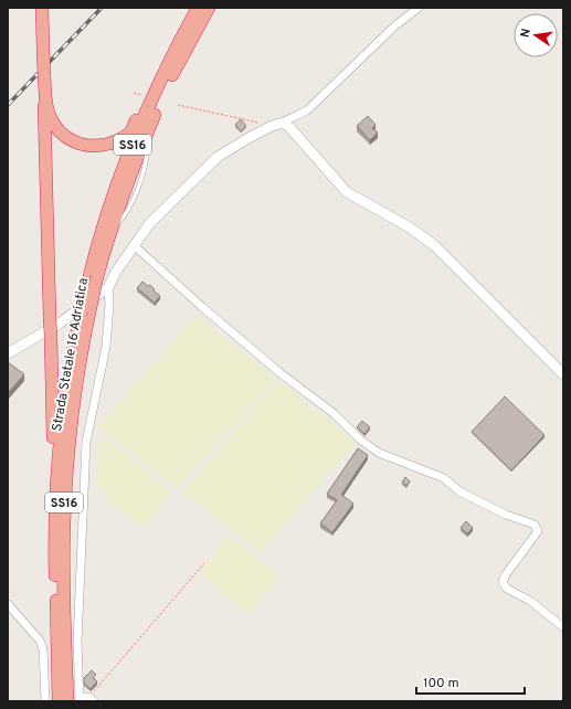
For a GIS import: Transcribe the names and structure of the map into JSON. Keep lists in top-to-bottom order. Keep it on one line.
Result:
{"streets":{"highway":["SS16","Strada Statale 16 Adriatica"]},"scale_bar":"100 m","north":"left"}
